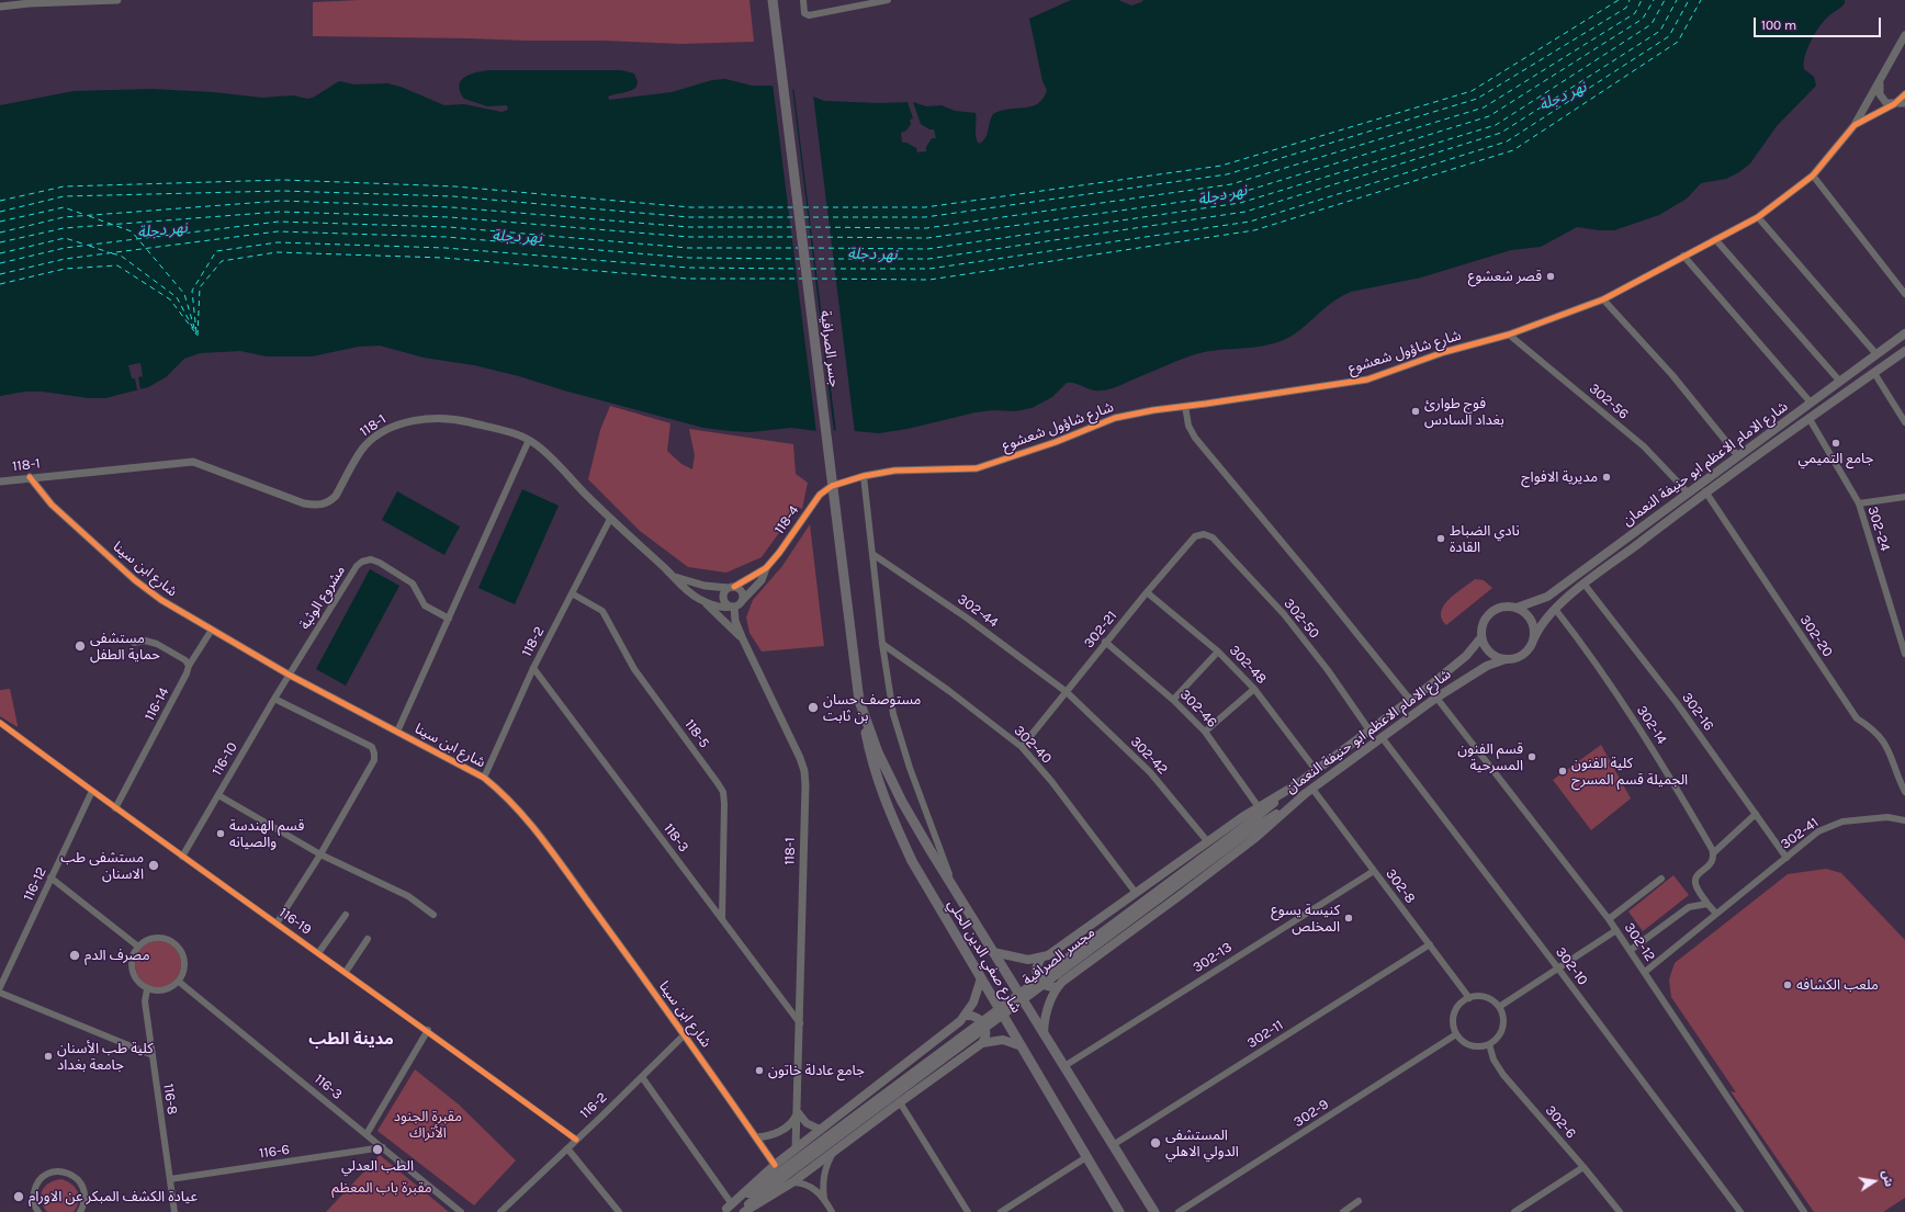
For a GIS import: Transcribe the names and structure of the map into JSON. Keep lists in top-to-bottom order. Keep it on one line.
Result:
{"streets":{"main road":["جسر الصرافية","شارع الامام الاعظم ابو حنيفة النعمان","شارع صفي الدين الحلي","مجسر الصرافية"],"street":["شارع شاؤول شعشوع","302-56","118-1","118-4","302-24","شارع ابن سينا","مشروع الوثبة","302-44","302-50","302-21","302-20","118-2","302-48","116-14","302-46","302-16","302-14","118-5","302-40","302-42","116-10","302-41","118-3","116-12","302-8","116-19","302-12","302-13","302-10","302-11","116-3","116-8","116-2","302-9","302-6","116-6"]},"crossings":[["جسر الصرافية","شارع صفي الدين الحلي"],["شارع شاؤول شعشوع","302-56"],["شارع شاؤول شعشوع","118-4"],["302-56","شارع الامام الاعظم ابو حنيفة النعمان"],["118-1","118-4"],["118-1","شارع ابن سينا"],["118-1","118-2"],["118-1","118-3"],["شارع الامام الاعظم ابو حنيفة النعمان","302-24"],["شارع الامام الاعظم ابو حنيفة النعمان","302-50"],["شارع الامام الاعظم ابو حنيفة النعمان","302-20"],["شارع الامام الاعظم ابو حنيفة النعمان","302-48"],["شارع الامام الاعظم ابو حنيفة النعمان","302-16"],["شارع الامام الاعظم ابو حنيفة النعمان","302-14"],["شارع الامام الاعظم ابو حنيفة النعمان","302-8"],["شارع الامام الاعظم ابو حنيفة النعمان","302-12"],["شارع الامام الاعظم ابو حنيفة النعمان","مجسر الصرافية"],["شارع الامام الاعظم ابو حنيفة النعمان","302-10"],["شارع ابن سينا","مشروع الوثبة"],["شارع ابن سينا","118-2"],["شارع ابن سينا","116-14"],["شارع ابن سينا","116-10"],["شارع ابن سينا","116-2"],["مشروع الوثبة","116-10"],["302-44","302-21"],["302-44","302-42"],["302-50","302-21"],["302-21","302-48"],["302-21","302-46"],["302-21","302-40"],["302-21","302-42"],["118-2","118-5"],["118-2","118-3"],["116-14","116-19"],["302-16","302-41"],["118-5","118-3"],["116-10","116-19"],["302-41","302-12"],["116-12","116-19"],["302-8","302-13"],["302-8","302-11"],["302-8","302-9"],["302-8","302-6"],["116-19","116-2"],["شارع صفي الدين الحلي","302-13"],["شارع صفي الدين الحلي","302-11"],["116-3","116-8"],["116-3","116-6"],["116-8","116-6"],["302-9","302-6"]],"districts":["مدينة الطب"],"water":["نهر دجلة"],"parks":["مقبرة الجنود الأتراك","مقبرة باب المعظم"],"places":["قصر شعشوع","فوج طوارئ بغداد السادس","جامع التميمي","مديرية الافواج","نادي الضباط القادة","مستشفى حماية الطفل","مستوصف حسان بن ثابت","قسم الفنون المسرحية","كلية الفنون الجميلة قسم المسرح","قسم الهندسة والصيانه","مستشفى طب الاسنان","كنيسة يسوع المخلص","مصرف الدم","ملعب الكشافه","كلية طب الأسنان جامعة بغداد","جامع عادلة خاتون","المستشفى الدولي الاهلي","الطب العدلي","عيادة الكشف المبكر عن الاورام"],"scale_bar":"100 m","north":"right"}
